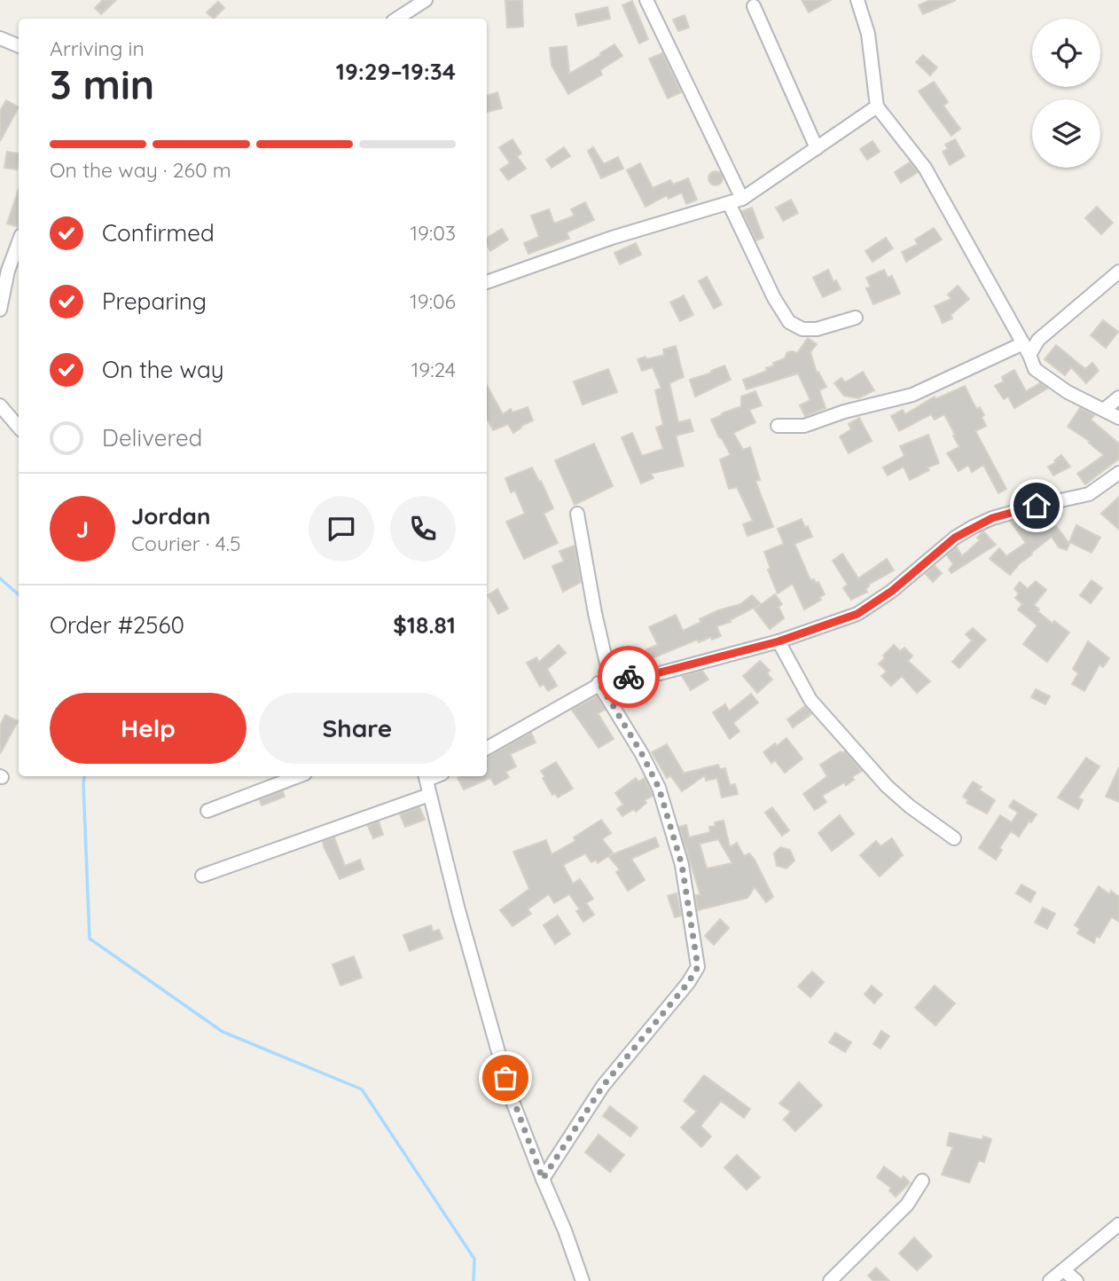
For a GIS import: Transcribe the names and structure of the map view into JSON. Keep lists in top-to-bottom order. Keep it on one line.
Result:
{"page":{"heading":["3 min","Arriving in","19:29–19:34"],"panel":["Jordan","Courier · 4.5","Order #2560","$18.81"],"bar":"On the way · 260 m","list":[["Confirmed","19:03"],["Preparing","19:06"],["On the way","19:24"],"Delivered"],"round":"J","buttons":["Help","Share"]}}
